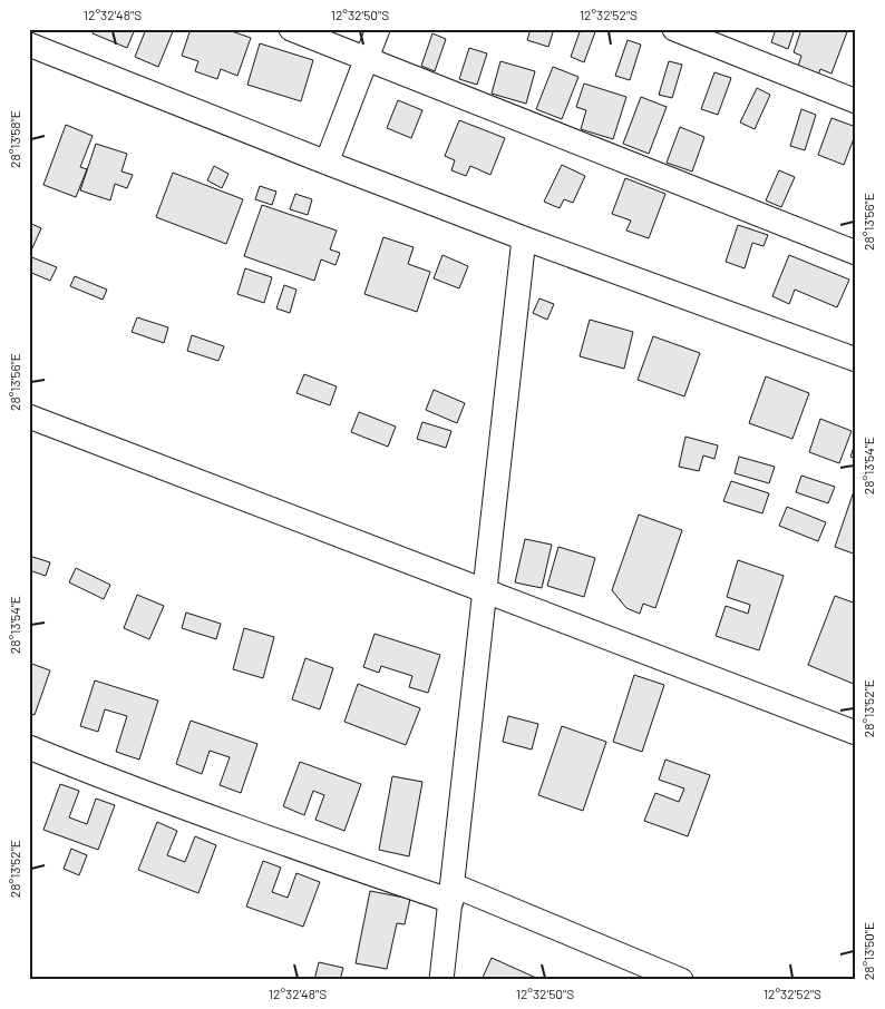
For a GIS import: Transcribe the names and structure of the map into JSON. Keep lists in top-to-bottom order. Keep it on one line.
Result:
{"coordinates":["12°32'48\"S","12°32'50\"S","12°32'52\"S","28°13'58\"E","28°13'56\"E","28°13'54\"E","28°13'52\"E","28°13'50\"E"]}
